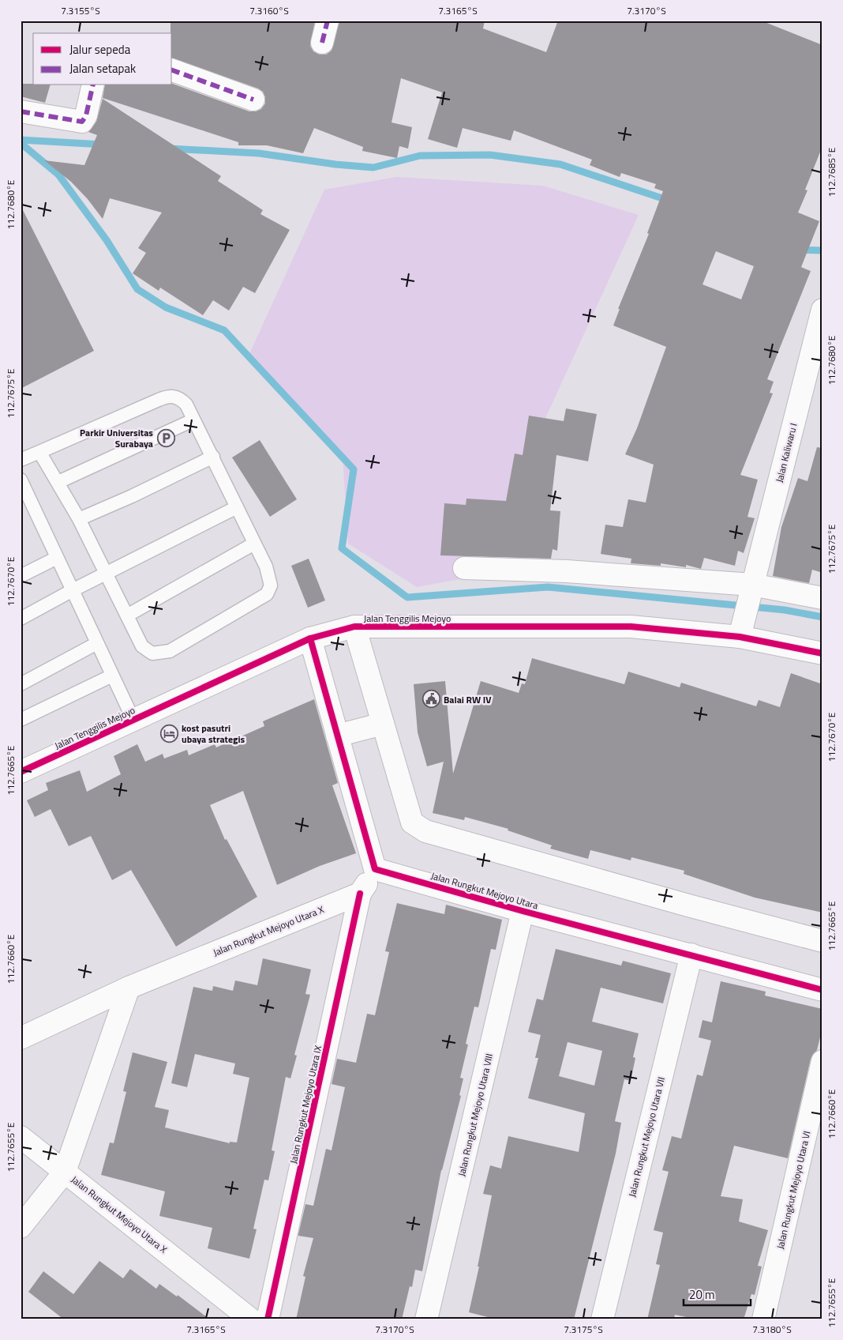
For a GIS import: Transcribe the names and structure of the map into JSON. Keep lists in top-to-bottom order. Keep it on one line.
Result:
{"streets":{"street":["Jalan Kaliwaru I","Jalan Tenggilis Mejoyo","Jalan Rungkut Mejoyo Utara","Jalan Rungkut Mejoyo Utara X","Jalan Rungkut Mejoyo Utara IX","Jalan Rungkut Mejoyo Utara VIII","Jalan Rungkut Mejoyo Utara VII","Jalan Rungkut Mejoyo Utara VI"]},"crossings":[["Jalan Rungkut Mejoyo Utara","Jalan Rungkut Mejoyo Utara VIII"],["Jalan Rungkut Mejoyo Utara","Jalan Rungkut Mejoyo Utara VII"],["Jalan Rungkut Mejoyo Utara X","Jalan Rungkut Mejoyo Utara IX"]],"places":{"parking":["Parkir Universitas Surabaya"],"public building":["Balai RW IV"],"hotel":["kost pasutri ubaya strategis"]},"legend":["Jalur sepeda","Jalan setapak"],"scale_bar":"20 m","coordinates":["7.3155°S","7.3160°S","7.3165°S","7.3170°S","112.7685°E","112.7680°E","112.7675°E","112.7670°E","112.7665°E","112.7660°E","112.7655°E","7.3175°S","7.3180°S"]}
